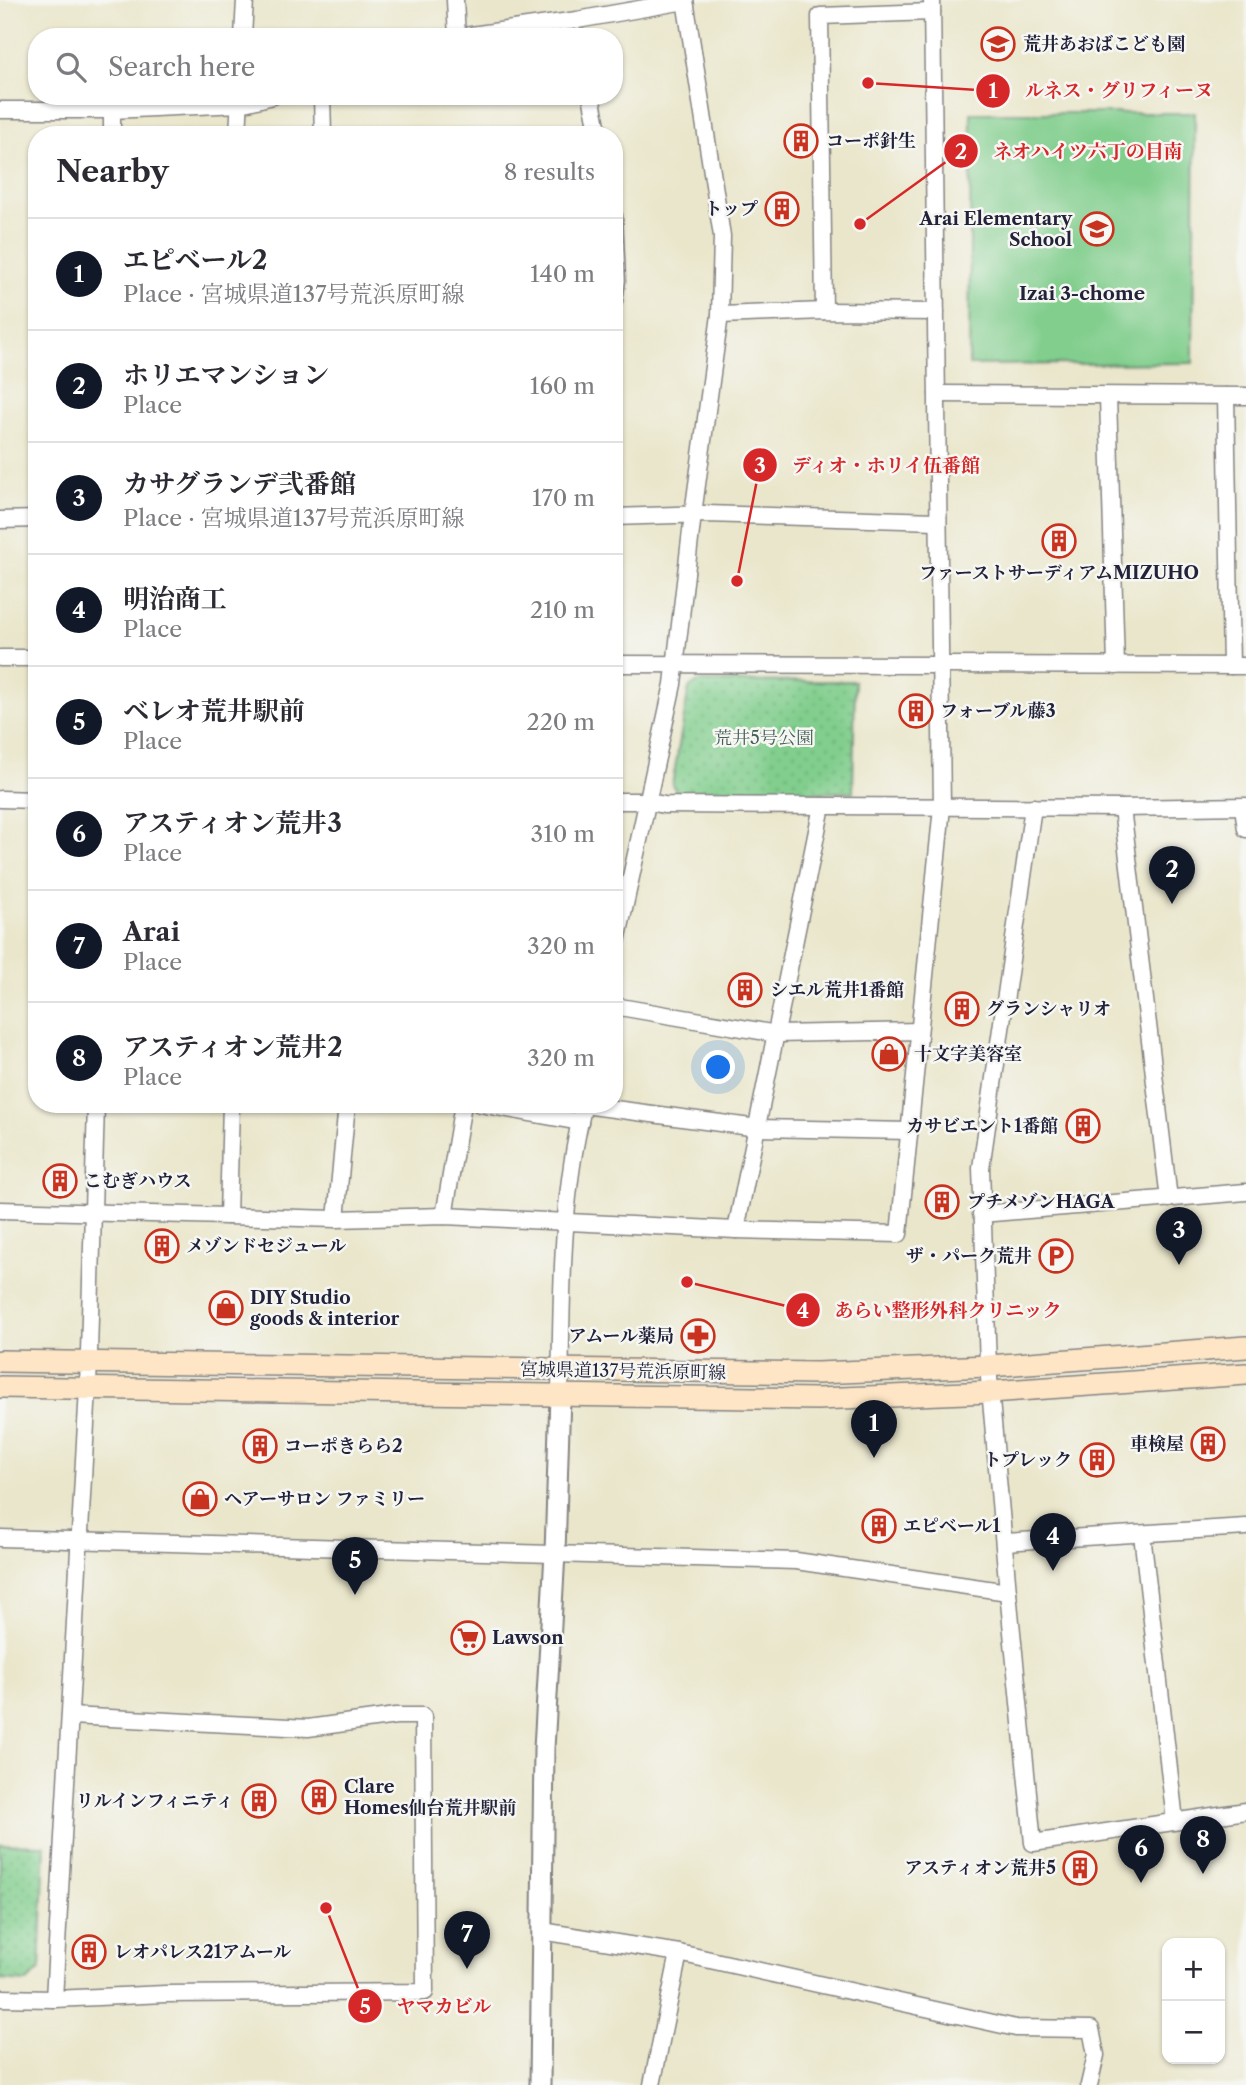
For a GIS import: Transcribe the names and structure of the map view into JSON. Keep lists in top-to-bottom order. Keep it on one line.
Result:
{"streets":{"main road":["宮城県道137号荒浜原町線"]},"districts":["Izai 3-chome"],"parks":["荒井5号公園"],"places":{"school or university":["荒井あおばこども園","Arai Elementary School"],"other":["ルネス・グリフィーヌ","ネオハイツ六丁の目南","ディオ・ホリイ伍番館","あらい整形外科クリニック","ヤマカビル"],"building":["コーポ針生","トップ","ファーストサーディアムMIZUHO","フォーブル藤3","シエル荒井1番館","グランシャリオ","カサビエント1番館","こむぎハウス","プチメゾンHAGA","メゾンドセジュール","車検屋","コーポきらら2","トプレック","エピベール1","Clare Homes仙台荒井駅前","リルインフィニティ","アスティオン荒井5","レオパレス21アムール"],"shop":["十文字美容室","DIY Studio goods & interior","ヘアーサロン ファミリー"],"parking":["ザ・パーク荒井"],"pharmacy":["アムール薬局"],"supermarket":["Lawson"]},"page":{"search":"Search here","heading":["Nearby","8 results"],"list":[{"mark":"1","name":"エピベール2","note":"Place · 宮城県道137号荒浜原町線","value":"140 m"},{"mark":"2","name":"ホリエマンション","note":"Place","value":"160 m"},{"mark":"3","name":"カサグランデ弐番館","note":"Place · 宮城県道137号荒浜原町線","value":"170 m"},{"mark":"4","name":"明治商工","note":"Place","value":"210 m"},{"mark":"5","name":"ベレオ荒井駅前","note":"Place","value":"220 m"},{"mark":"6","name":"アスティオン荒井3","note":"Place","value":"310 m"},{"mark":"7","name":"Arai","note":"Place","value":"320 m"},{"mark":"8","name":"アスティオン荒井2","note":"Place","value":"320 m"}],"pins":["2","3","1","4","5","8","6","7"],"map_buttons":["+","−"]}}
